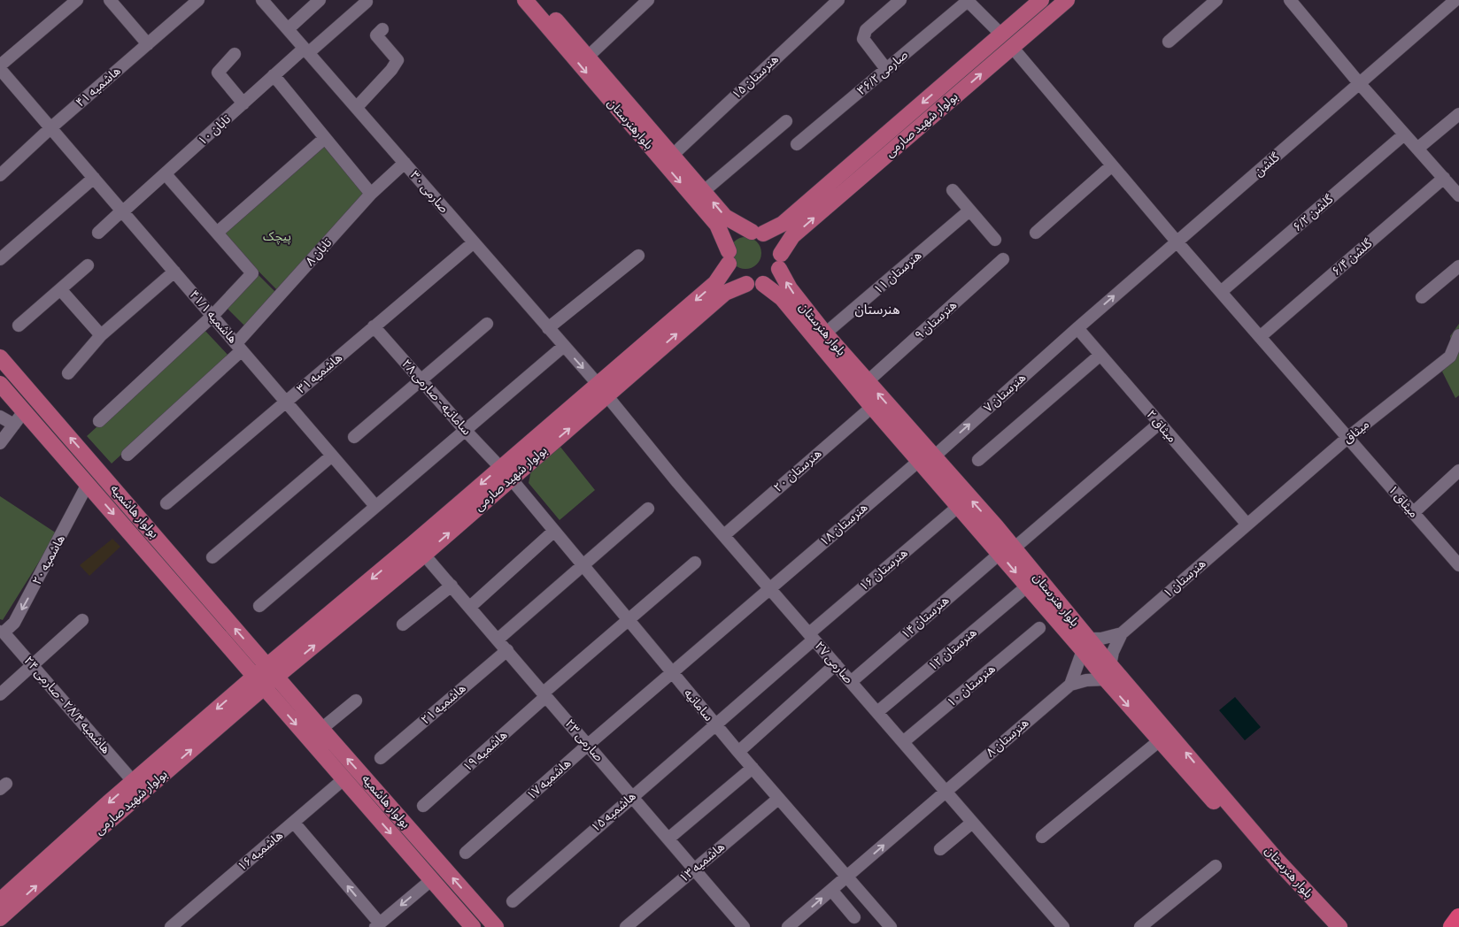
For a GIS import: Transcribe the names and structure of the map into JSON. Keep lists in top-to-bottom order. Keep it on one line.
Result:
{"streets":{"main road":["بلوارهنرستان","بولوار شهید صارمی","بلوار هنرستان","بولوار هاشمیه"],"street":["صارمی ۳۶/۲","هنرستان ۱۵","هاشمیه ۴۱","تابان ۱۰","گلشن","صارمی ۳۰","گلشن ۶/۲","تابان ۸","گلشن ۶/۴","هنرستان ۱۱","هاشمیه ۴۱/۱","هنرستان ۹","هاشمیه ۳۱","هنرستان ۷","سامانیه - صارمی ۲۸","میثاق ۲","میثاق","هنرستان ۲۰","میثاق ۱","هنرستان ۱۸","هاشمیه ۲۰","هنرستان ۱۶","هنرستان ۱","هنرستان ۱۴","هنرستان ۱۲","صارمی ۲۷","هنرستان ۱۰","هاشمیه ۲۱","هاشمیه ۲۸/۴ - صارمی ۲۴","سامانیه","هنرستان ۸","صارمی ۲۳","هاشمیه ۱۹","هاشمیه ۱۷","هاشمیه ۱۵","هاشمیه ۱۶","هاشمیه ۱۳"]},"crossings":[["هنرستان ۱۵","بلوارهنرستان"],["هاشمیه ۴۱","هاشمیه ۴۱/۱"],["بلوارهنرستان","بولوار شهید صارمی"],["بلوارهنرستان","بلوار هنرستان"],["بولوار شهید صارمی","صارمی ۳۰"],["بولوار شهید صارمی","بلوار هنرستان"],["بولوار شهید صارمی","سامانیه - صارمی ۲۸"],["بولوار شهید صارمی","میثاق ۱"],["بولوار شهید صارمی","بولوار هاشمیه"],["بولوار شهید صارمی","صارمی ۲۷"],["بولوار شهید صارمی","هاشمیه ۲۸/۴ - صارمی ۲۴"],["بولوار شهید صارمی","سامانیه"],["بولوار شهید صارمی","صارمی ۲۳"],["تابان ۱۰","صارمی ۳۰"],["تابان ۱۰","هاشمیه ۴۱/۱"],["گلشن","هنرستان ۷"],["گلشن","میثاق ۲"],["گلشن","میثاق ۱"],["صارمی ۳۰","تابان ۸"],["صارمی ۳۰","هاشمیه ۳۱"],["گلشن ۶/۲","میثاق ۱"],["تابان ۸","هاشمیه ۴۱/۱"],["گلشن ۶/۴","میثاق ۱"],["هنرستان ۱۱","بلوار هنرستان"],["هاشمیه ۴۱/۱","هاشمیه ۳۱"],["هنرستان ۹","بلوار هنرستان"],["بلوار هنرستان","هنرستان ۷"],["بلوار هنرستان","هنرستان ۲۰"],["بلوار هنرستان","هنرستان ۱۸"],["بلوار هنرستان","هنرستان ۱۶"],["بلوار هنرستان","هنرستان ۱"],["بلوار هنرستان","هنرستان ۱۴"],["بلوار هنرستان","هنرستان ۱۲"],["بلوار هنرستان","هنرستان ۸"],["هاشمیه ۳۱","سامانیه - صارمی ۲۸"],["هنرستان ۷","میثاق ۲"],["هنرستان ۷","هنرستان ۱۸"],["سامانیه - صارمی ۲۸","سامانیه"],["میثاق ۲","میثاق"],["میثاق ۲","هنرستان ۱"],["میثاق ۲","هنرستان ۱۴"],["میثاق","میثاق ۱"],["میثاق","هنرستان ۱"],["هنرستان ۲۰","صارمی ۲۷"],["بولوار هاشمیه","هاشمیه ۲۰"],["بولوار هاشمیه","هاشمیه ۱۶"],["هنرستان ۱۸","صارمی ۲۷"],["هنرستان ۱۸","سامانیه"],["هنرستان ۱۸","هاشمیه ۱۷"],["هاشمیه ۲۰","هاشمیه ۲۸/۴ - صارمی ۲۴"],["هنرستان ۱۶","صارمی ۲۷"],["هنرستان ۱۶","سامانیه"],["هنرستان ۱۶","هاشمیه ۱۵"],["هنرستان ۱","هنرستان ۸"],["هنرستان ۱۴","صارمی ۲۷"],["هنرستان ۱۲","صارمی ۲۷"],["صارمی ۲۷","هنرستان ۱۰"],["صارمی ۲۷","هنرستان ۸"],["هاشمیه ۲۱","صارمی ۲۳"],["سامانیه","هنرستان ۸"],["سامانیه","هاشمیه ۱۹"],["سامانیه","هاشمیه ۱۷"],["سامانیه","هاشمیه ۱۵"],["سامانیه","هاشمیه ۱۳"],["صارمی ۲۳","هاشمیه ۱۹"],["صارمی ۲۳","هاشمیه ۱۷"],["صارمی ۲۳","هاشمیه ۱۵"],["صارمی ۲۳","هاشمیه ۱۳"]],"one_way":["هنرستان ۸"],"districts":["هنرستان"],"parks":["پیچک"]}
